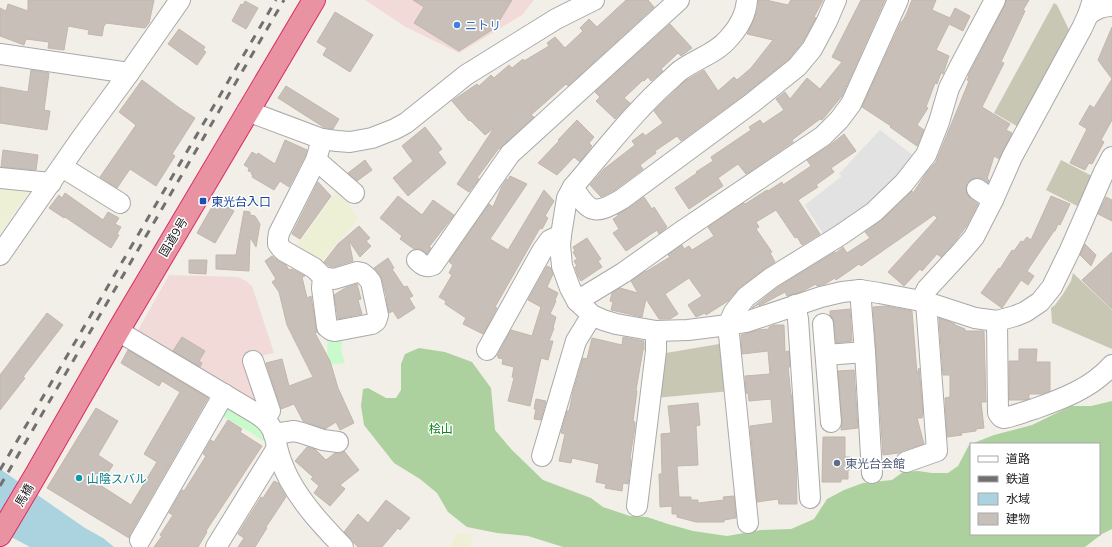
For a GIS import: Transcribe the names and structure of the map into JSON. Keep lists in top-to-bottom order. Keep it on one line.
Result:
{"streets":{"highway":["国道9号","馬橋"]},"crossings":[["国道9号","馬橋"]],"parks":["桧山"],"places":{"other":["ニトリ","東光台会館","山陰スバル"],"transit":["東光台入口"]},"legend":["道路","鉄道","水域","建物"]}
